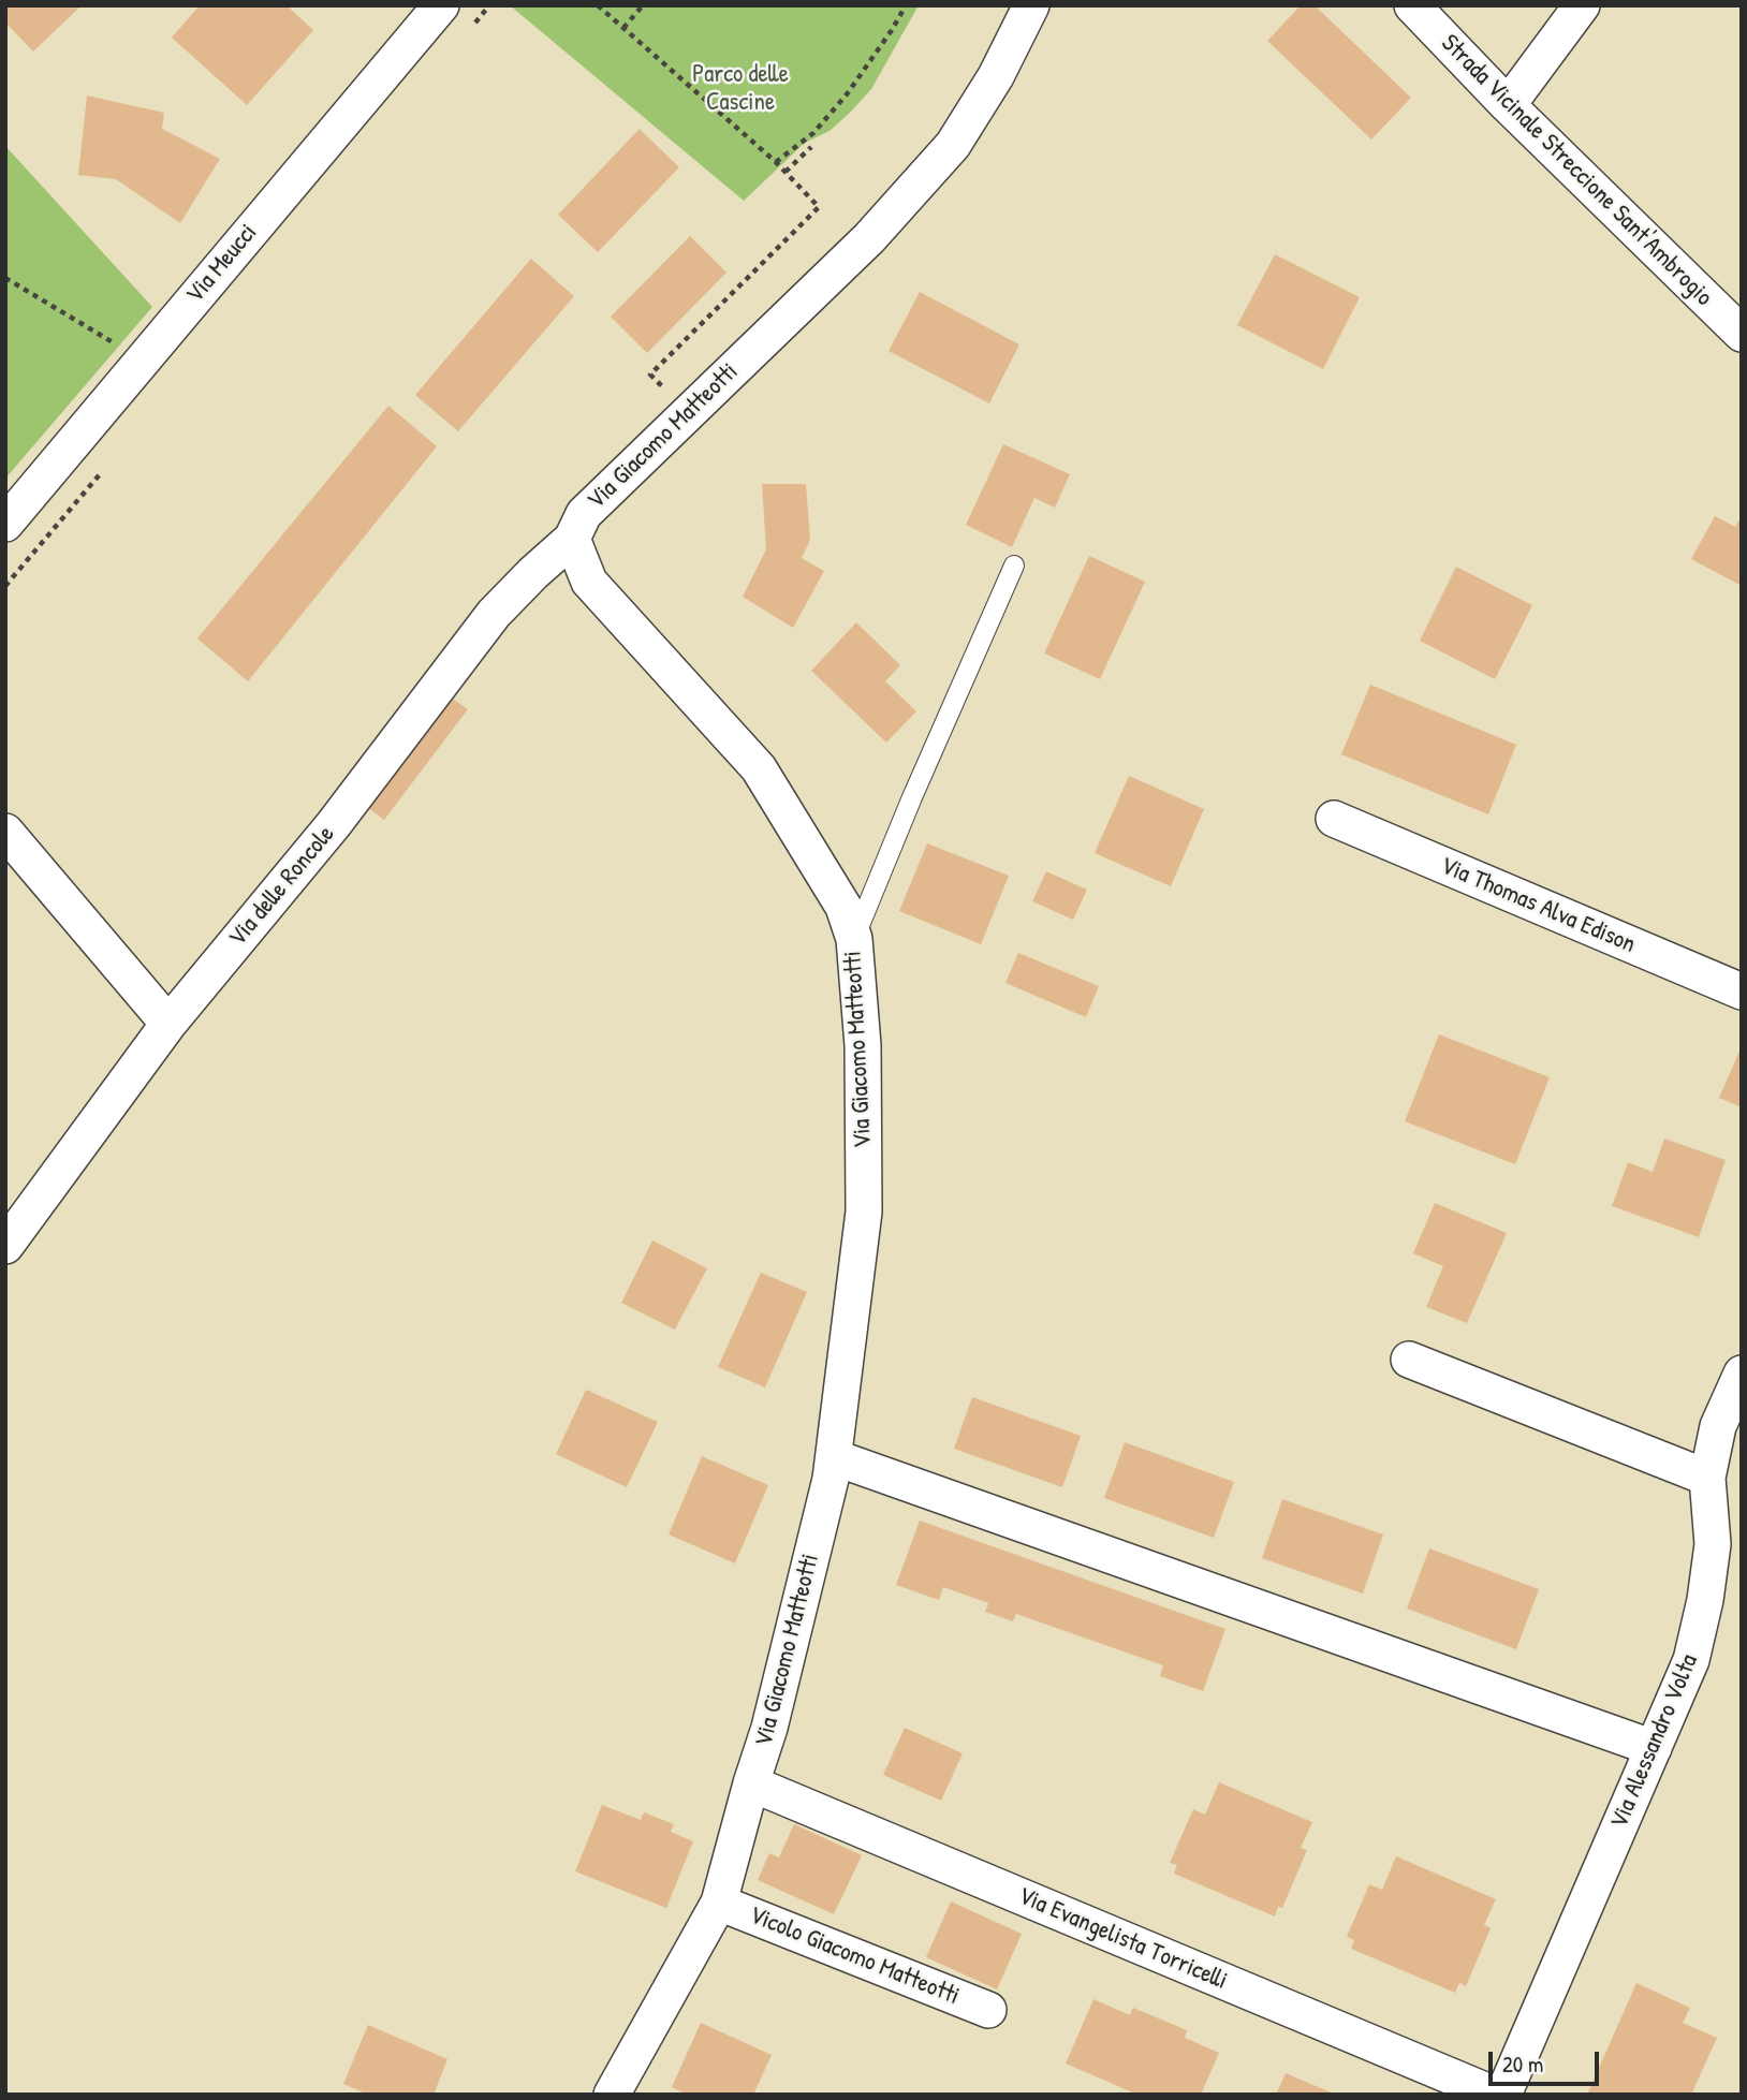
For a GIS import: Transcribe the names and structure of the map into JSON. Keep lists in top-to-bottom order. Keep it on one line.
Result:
{"streets":{"street":["Strada Vicinale Streccione Sant'Ambrogio","Via Meucci","Via Giacomo Matteotti","Via delle Roncole","Via Thomas Alva Edison","Via Alessandro Volta","Via Evangelista Torricelli","Vicolo Giacomo Matteotti"]},"crossings":[["Via Giacomo Matteotti","Via delle Roncole"],["Via Giacomo Matteotti","Via Evangelista Torricelli"],["Via Giacomo Matteotti","Vicolo Giacomo Matteotti"]],"parks":["Parco delle Cascine"],"scale_bar":"20 m"}
